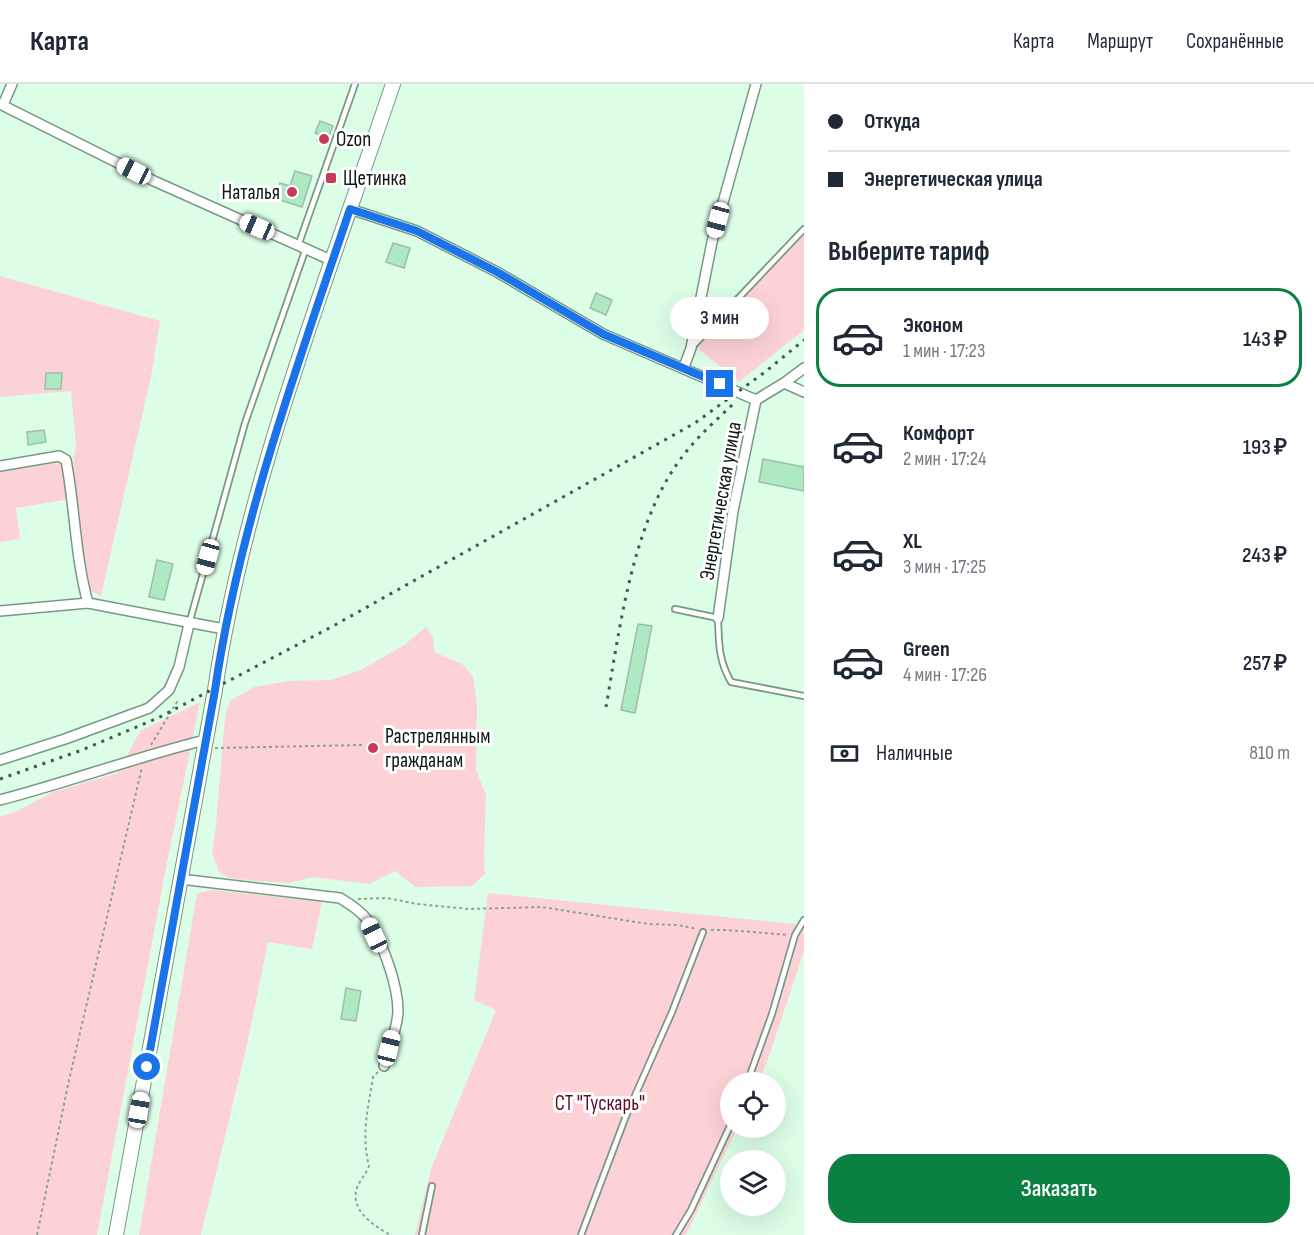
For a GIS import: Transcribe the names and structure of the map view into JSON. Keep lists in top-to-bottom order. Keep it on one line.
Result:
{"streets":{"street":["Энергетическая улица"]},"parks":["СТ \"Тускарь\""],"places":{"other":["Ozon","Наталья","Растрелянным гражданам"],"transit":["Щетинка"]},"page":{"header":"Карта","nav":["Карта","Маршрут","Сохранённые"],"banner":["Откуда","Энергетическая улица"],"heading":"Выберите тариф","list":[{"name":"Эконом","note":"1 мин · 17:23","value":"143 ₽"},{"name":"Комфорт","note":"2 мин · 17:24","value":"193 ₽"},{"name":"XL","note":"3 мин · 17:25","value":"243 ₽"},{"name":"Green","note":"4 мин · 17:26","value":"257 ₽"}],"bubble":"3 мин","pay":["Наличные","810 m"],"buttons":"Заказать"}}
